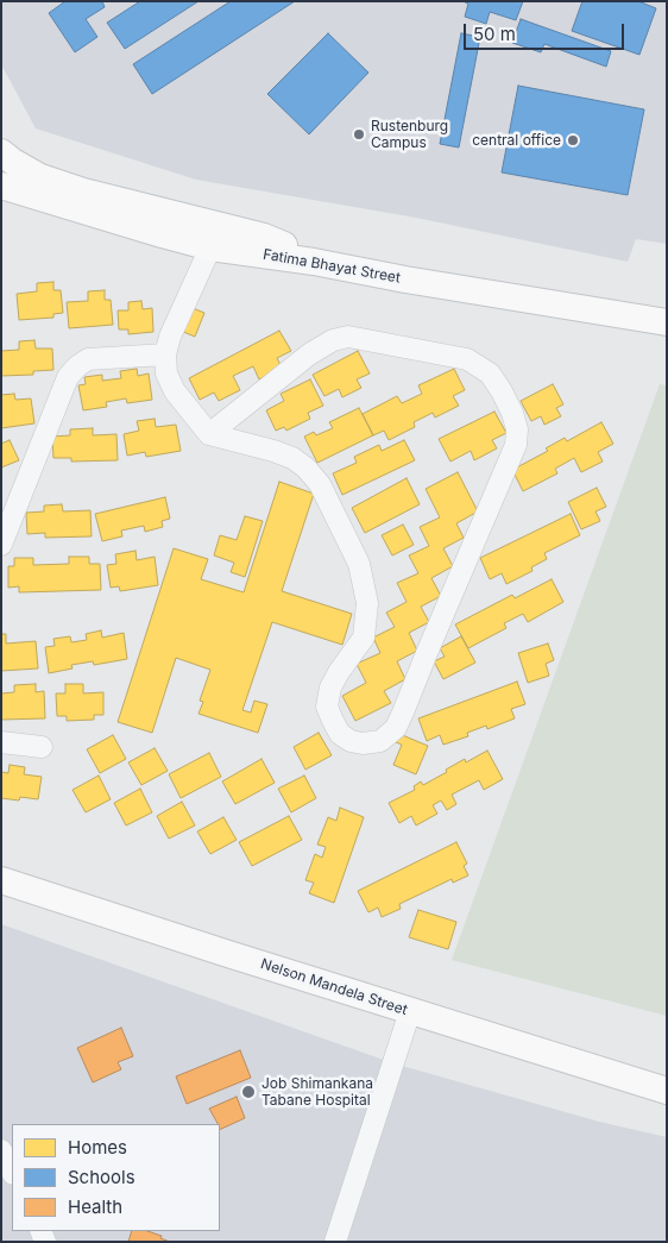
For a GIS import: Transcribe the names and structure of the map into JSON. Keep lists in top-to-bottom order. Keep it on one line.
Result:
{"streets":{"main road":["Fatima Bhayat Street","Nelson Mandela Street"]},"places":["Rustenburg Campus","central office","Job Shimankana Tabane Hospital"],"legend":["Homes","Schools","Health"],"scale_bar":"50 m"}
